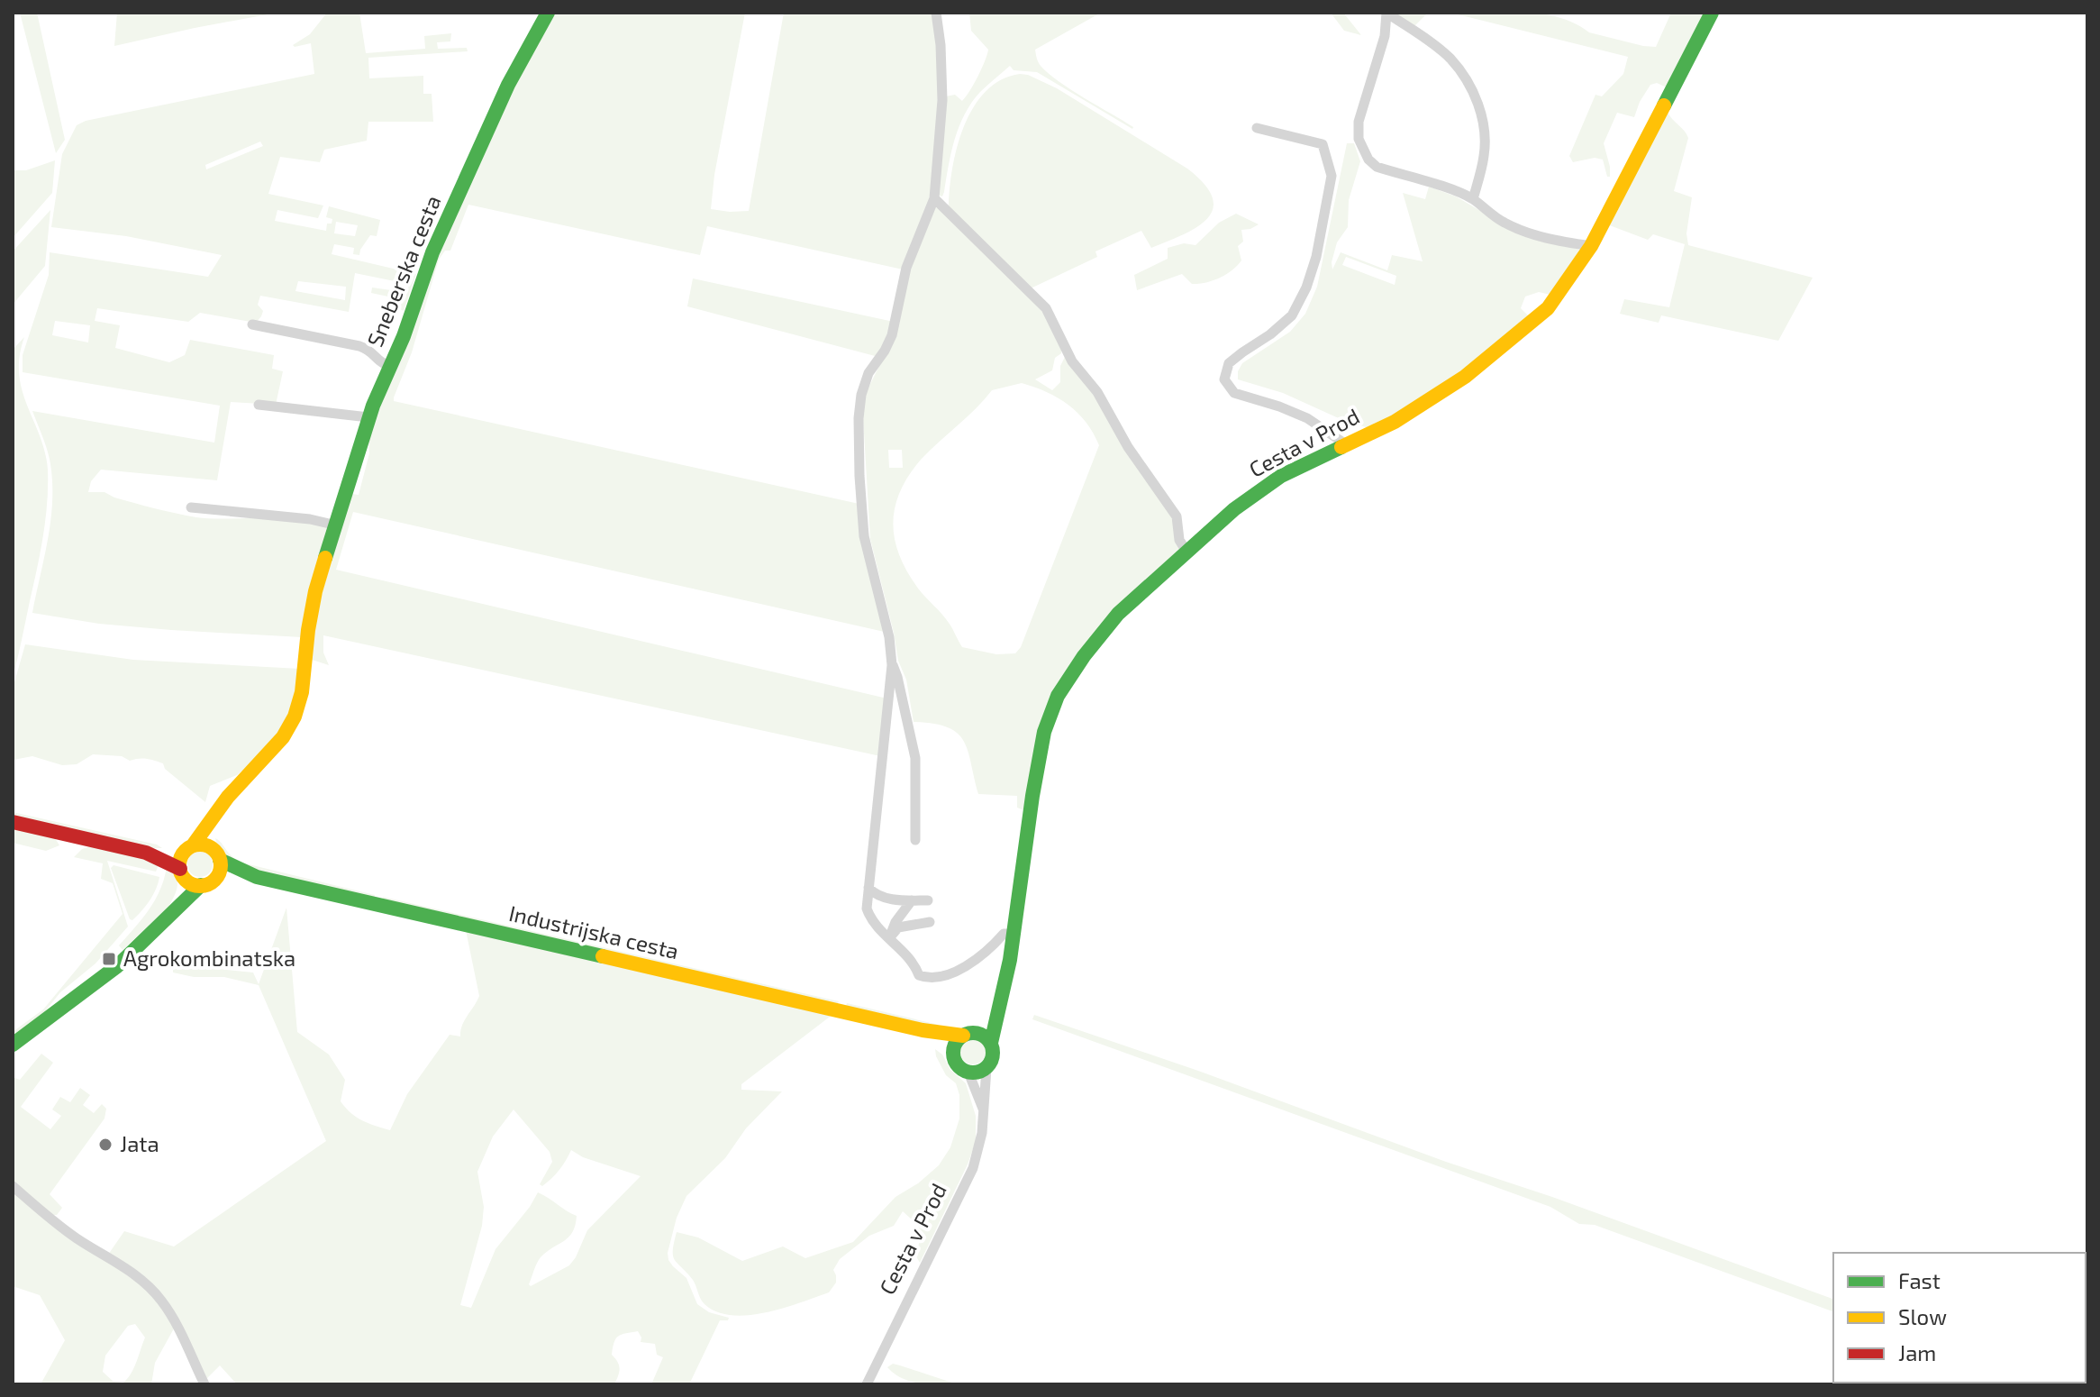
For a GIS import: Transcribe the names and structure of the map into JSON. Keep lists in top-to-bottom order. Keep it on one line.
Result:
{"streets":{"street":["Sneberska cesta","Cesta v Prod","Industrijska cesta"]},"crossings":[["Sneberska cesta","Industrijska cesta"],["Cesta v Prod","Industrijska cesta"]],"places":{"transit":["Agrokombinatska"],"other":["Jata"]},"legend":["Fast","Slow","Jam"]}
